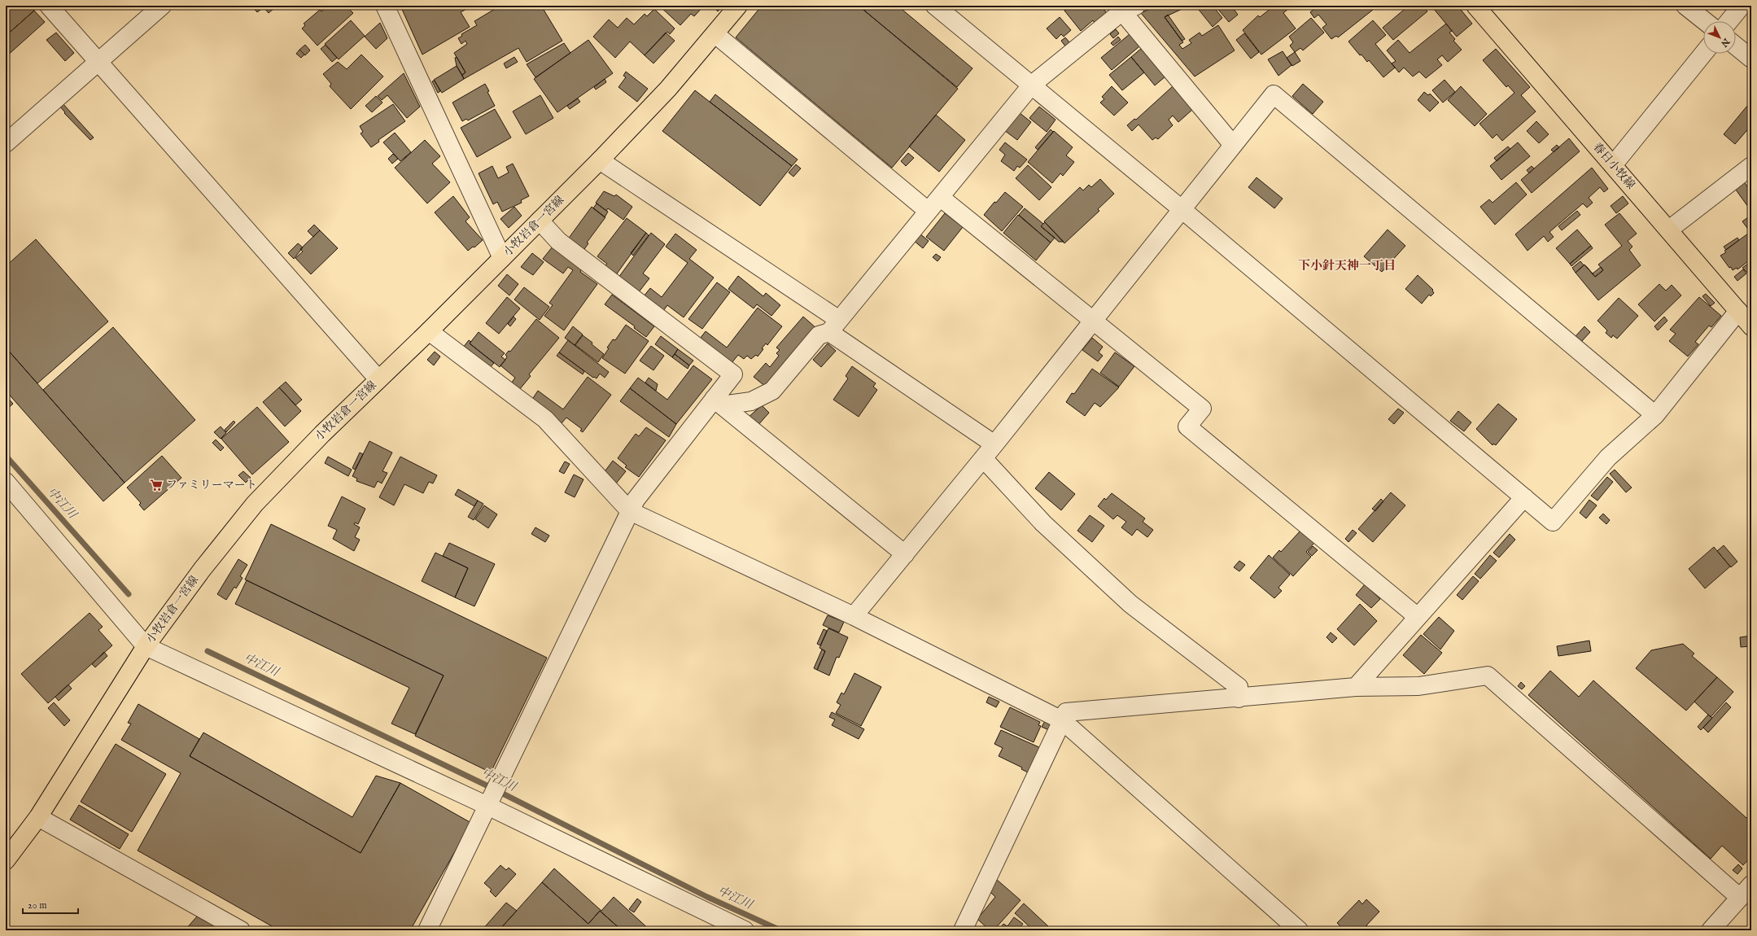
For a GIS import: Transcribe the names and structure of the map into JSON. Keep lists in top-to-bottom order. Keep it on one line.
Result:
{"streets":{"main road":["春日小牧線","小牧岩倉一宮線"]},"districts":["下小針天神一丁目"],"water":["中江川"],"places":{"supermarket":["ファミリーマート"]},"scale_bar":"20 m","north":"bottom right"}
